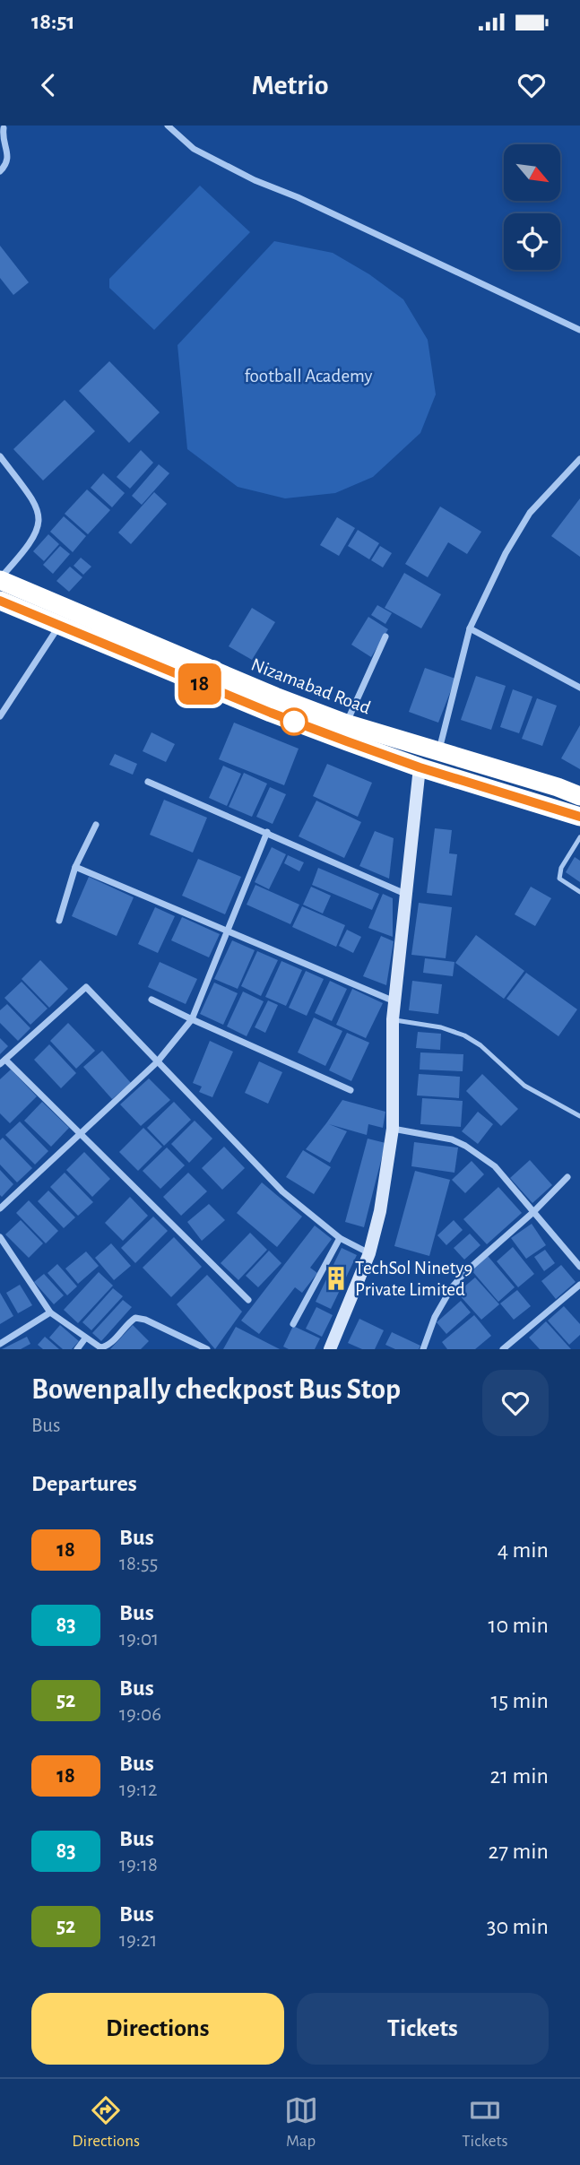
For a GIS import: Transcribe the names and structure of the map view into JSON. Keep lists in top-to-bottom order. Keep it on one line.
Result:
{"streets":{"highway":["Nizamabad Road"]},"parks":["football Academy"],"places":{"building":["TechSol Ninety9 Private Limited"]},"lines":["bus line 18"],"north":"bottom right","page":{"status":"18:51","header":"Metrio","on_map":"18","heading":[["Bowenpally checkpost Bus Stop","Bus"],"Departures"],"list":[{"mark":"18","name":"Bus","note":"18:55","value":"4 min"},{"mark":"83","name":"Bus","note":"19:01","value":"10 min"},{"mark":"52","name":"Bus","note":"19:06","value":"15 min"},{"mark":"18","name":"Bus","note":"19:12","value":"21 min"},{"mark":"83","name":"Bus","note":"19:18","value":"27 min"},{"mark":"52","name":"Bus","note":"19:21","value":"30 min"}],"buttons":["Directions","Tickets"],"tabs":["Directions","Map","Tickets"]}}
